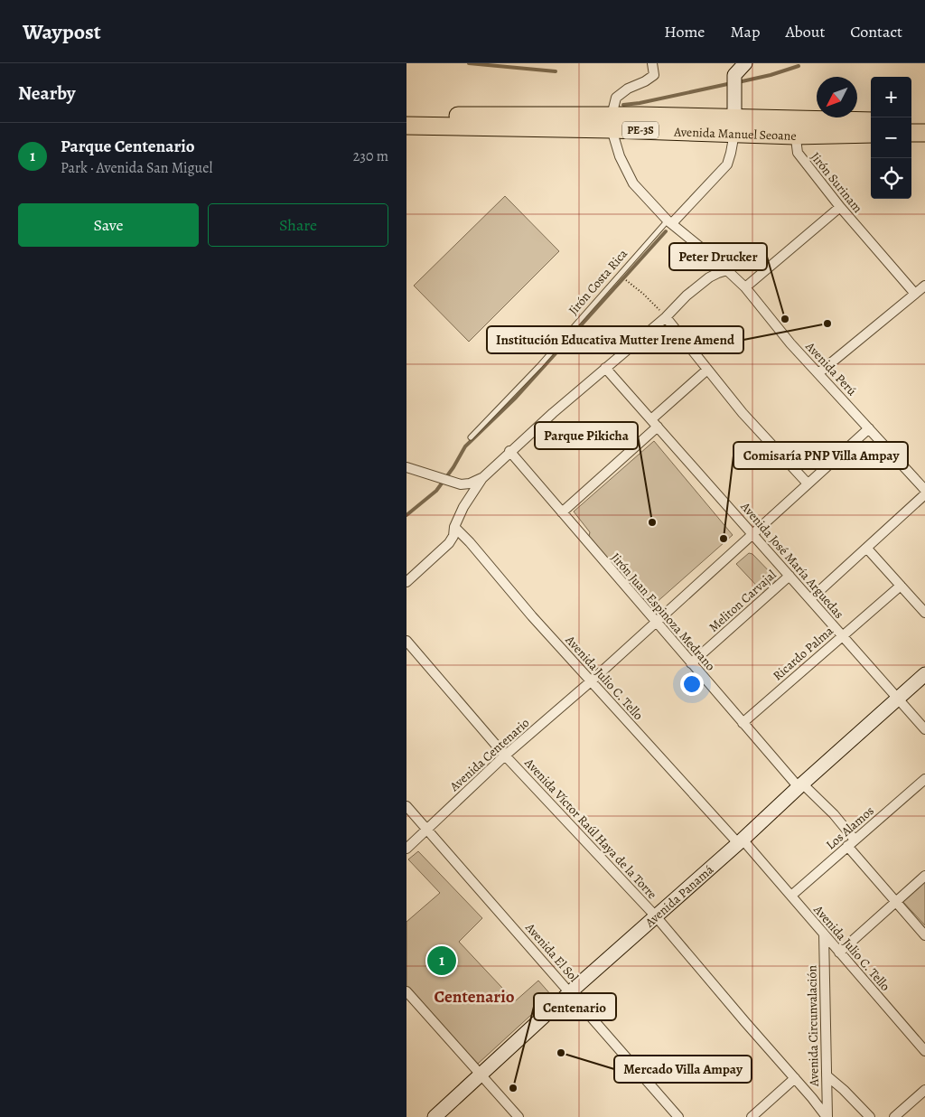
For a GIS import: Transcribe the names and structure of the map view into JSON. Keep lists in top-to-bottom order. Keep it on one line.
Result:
{"streets":{"highway":["PE-3S","Avenida Manuel Seoane"],"street":["Jirón Surinam","Jirón Costa Rica","Avenida Perú","Avenida José María Arguedas","Meliton Carvajal","Jirón Juan Espinoza Medrano","Ricardo Palma","Avenida Julio C. Tello","Avenida Centenario","Los Alamos","Avenida Víctor Raúl Haya de la Torre","Avenida Panamá","Avenida El Sol","Avenida Circunvalación"]},"crossings":[["Avenida Manuel Seoane","Jirón Surinam"],["Avenida Manuel Seoane","Jirón Costa Rica"],["Avenida Manuel Seoane","Avenida Perú"],["Jirón Costa Rica","Avenida Perú"],["Avenida Perú","Avenida Centenario"],["Avenida José María Arguedas","Meliton Carvajal"],["Avenida José María Arguedas","Ricardo Palma"],["Avenida José María Arguedas","Avenida Centenario"],["Avenida José María Arguedas","Avenida Panamá"],["Meliton Carvajal","Jirón Juan Espinoza Medrano"],["Jirón Juan Espinoza Medrano","Ricardo Palma"],["Jirón Juan Espinoza Medrano","Avenida Centenario"],["Jirón Juan Espinoza Medrano","Los Alamos"],["Jirón Juan Espinoza Medrano","Avenida Panamá"],["Avenida Julio C. Tello","Avenida Centenario"],["Avenida Julio C. Tello","Los Alamos"],["Avenida Julio C. Tello","Avenida Panamá"],["Avenida Julio C. Tello","Avenida Circunvalación"],["Avenida Centenario","Avenida Víctor Raúl Haya de la Torre"],["Avenida Centenario","Avenida El Sol"],["Avenida Víctor Raúl Haya de la Torre","Avenida Panamá"],["Avenida Víctor Raúl Haya de la Torre","Avenida Circunvalación"],["Avenida Panamá","Avenida El Sol"]],"districts":["Centenario"],"places":["Peter Drucker","Institución Educativa Mutter Irene Amend","Parque Pikicha","Comisaría PNP Villa Ampay","Mercado Villa Ampay","Centenario"],"north":"bottom left","page":{"header":"Waypost","nav":["Home","Map","About","Contact"],"heading":"Nearby","map_buttons":["+","−"],"list":[{"mark":"1","name":"Parque Centenario","note":"Park · Avenida San Miguel","value":"230 m"}],"buttons":["Save","Share"],"pins":"1"}}
